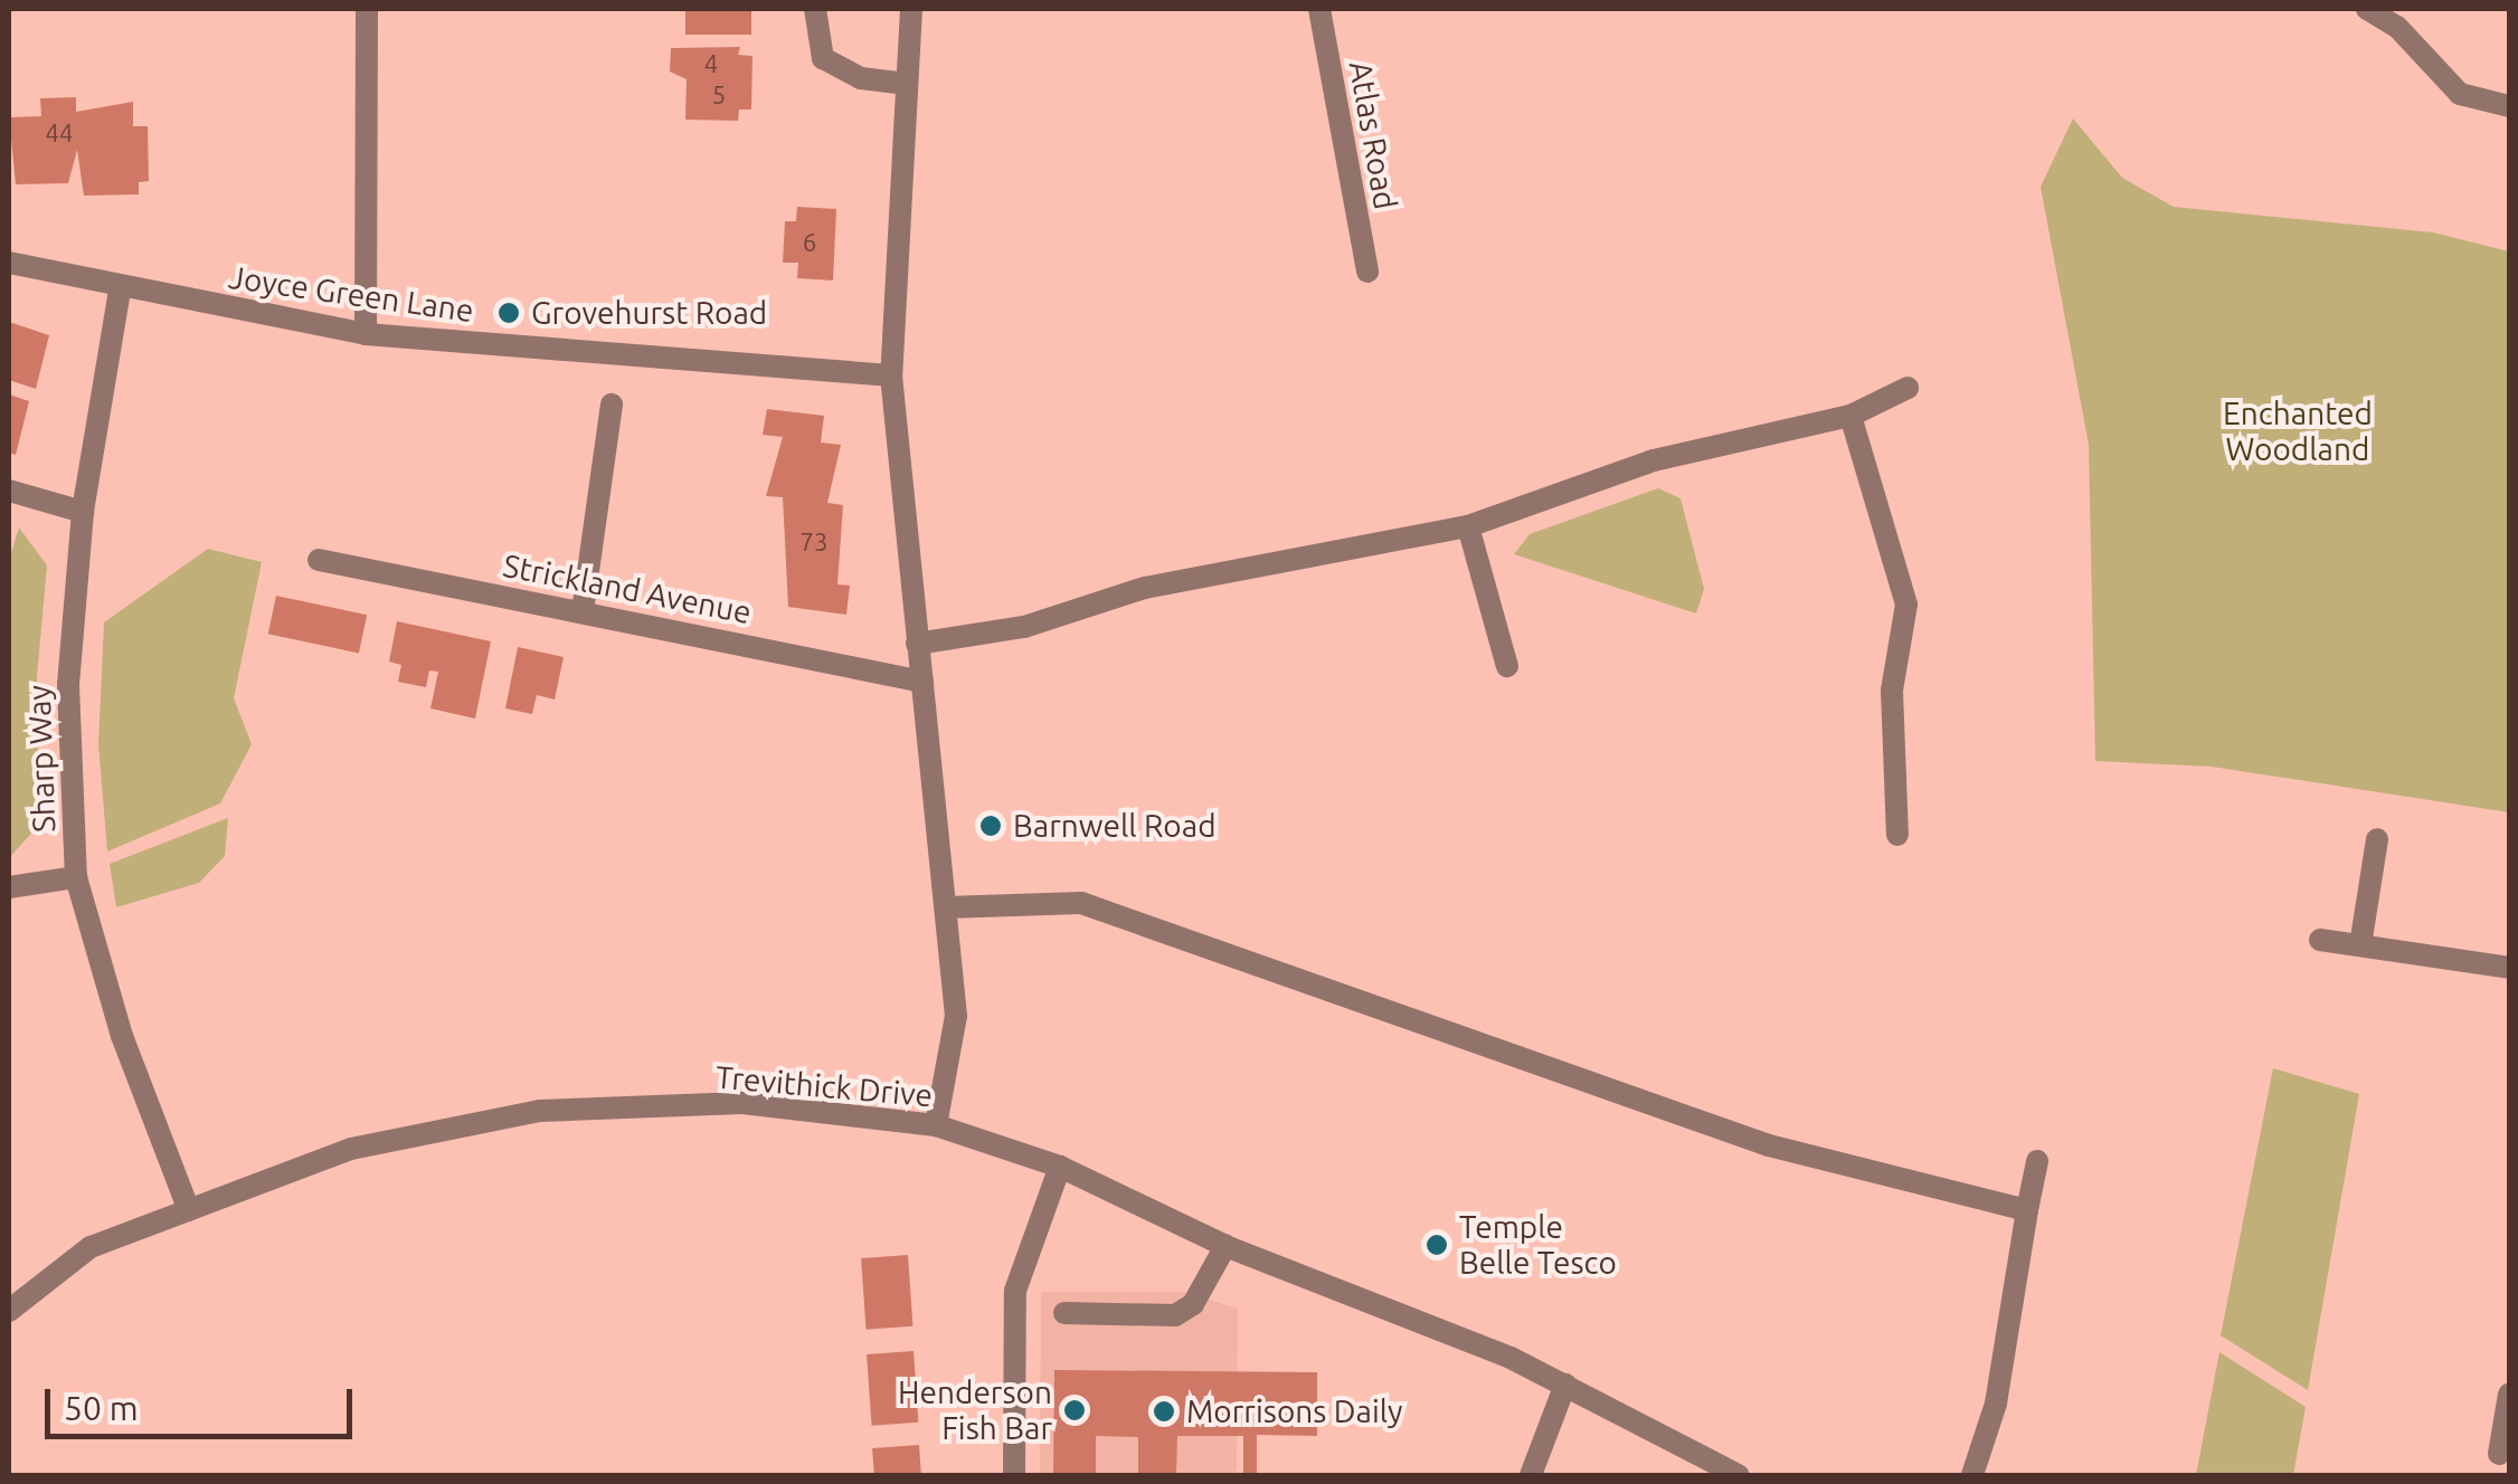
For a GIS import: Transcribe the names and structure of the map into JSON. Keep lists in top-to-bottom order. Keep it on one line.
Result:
{"streets":{"street":["Atlas Road","Joyce Green Lane","Strickland Avenue","Sharp Way","Trevithick Drive"]},"crossings":[["Joyce Green Lane","Sharp Way"],["Sharp Way","Trevithick Drive"]],"parks":["Enchanted Woodland"],"places":["Grovehurst Road","Barnwell Road","Temple Belle Tesco","Henderson Fish Bar","Morrisons Daily"],"house_numbers":["4","5","44","6","73"],"scale_bar":"50 m"}
